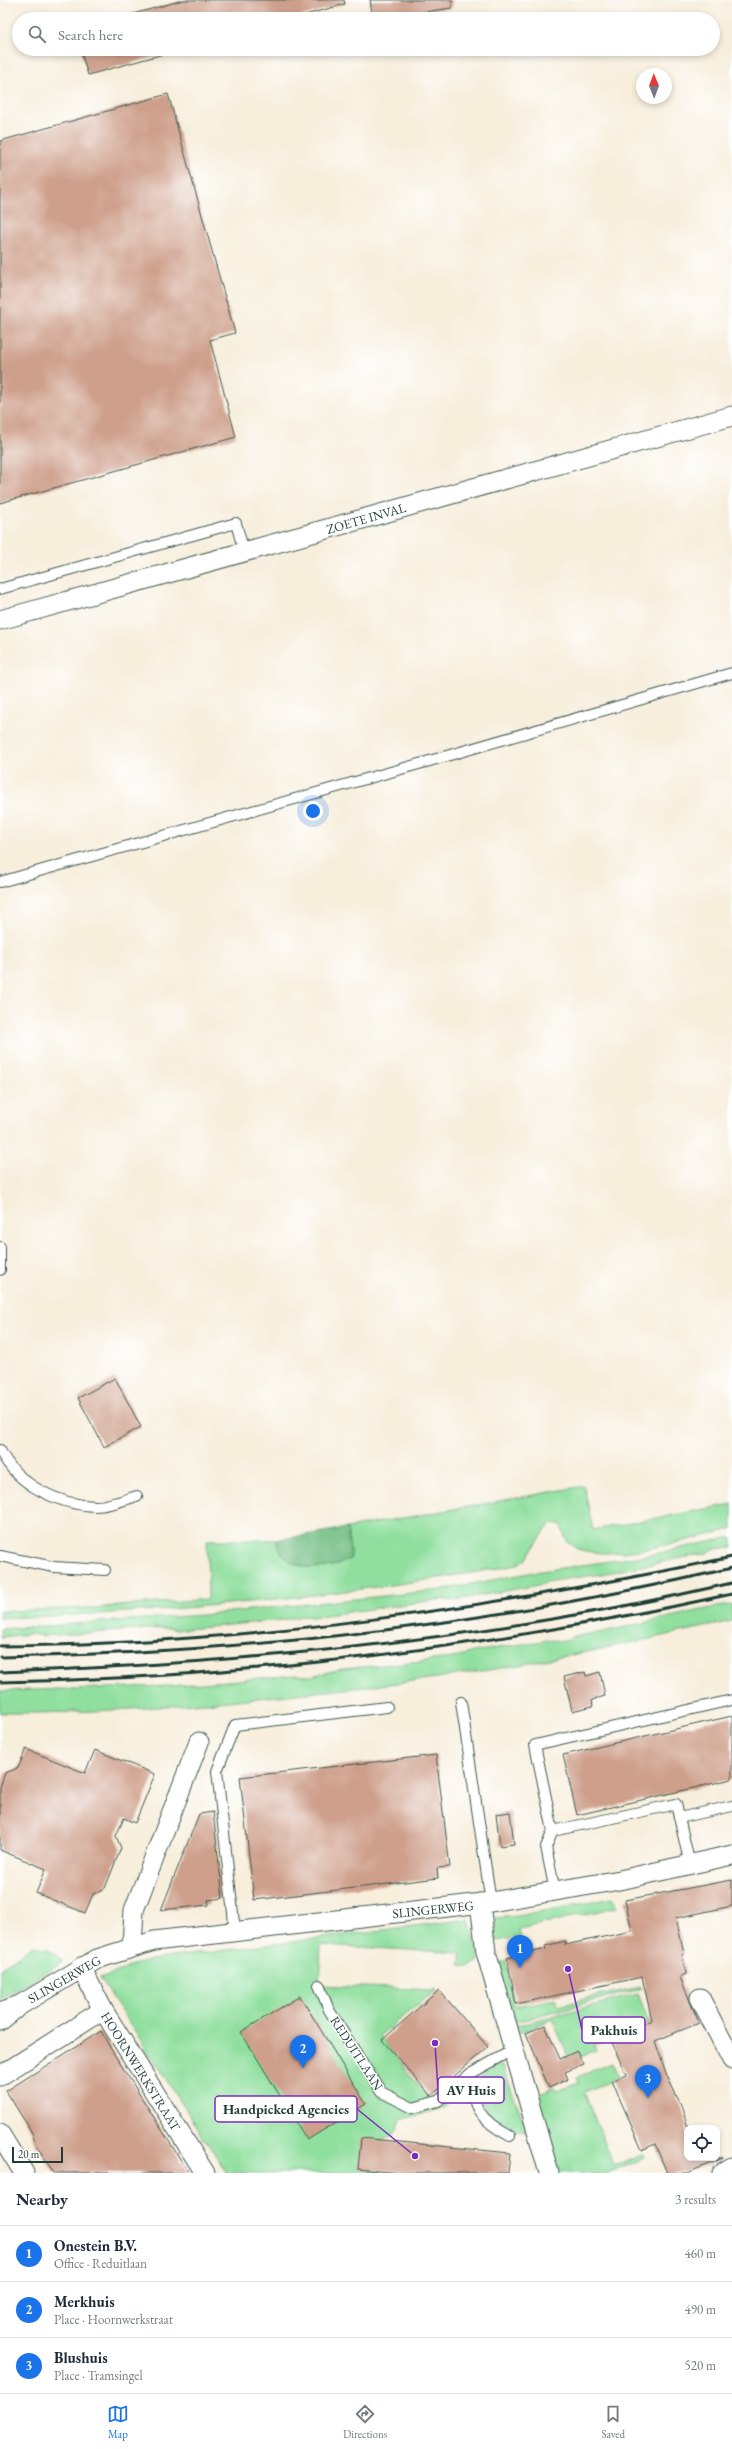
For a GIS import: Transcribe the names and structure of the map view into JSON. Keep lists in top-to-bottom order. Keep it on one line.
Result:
{"streets":{"street":["ZOETE INVAL","SLINGERWEG","HOORNWERKSTRAAT"],"lane":["REDUITLAAN"]},"crossings":[["SLINGERWEG","HOORNWERKSTRAAT"]],"places":["Pakhuis","AV Huis","Handpicked Agencies"],"scale_bar":"20 m","north":"top","page":{"search":"Search here","pins":["1","2","3"],"scale":"20 m","heading":["Nearby","3 results"],"list":[{"mark":"1","name":"Onestein B.V.","note":"Office · Reduitlaan","value":"460 m"},{"mark":"2","name":"Merkhuis","note":"Place · Hoornwerkstraat","value":"490 m"},{"mark":"3","name":"Blushuis","note":"Place · Tramsingel","value":"520 m"}],"nav":["Map","Directions","Saved"]}}
